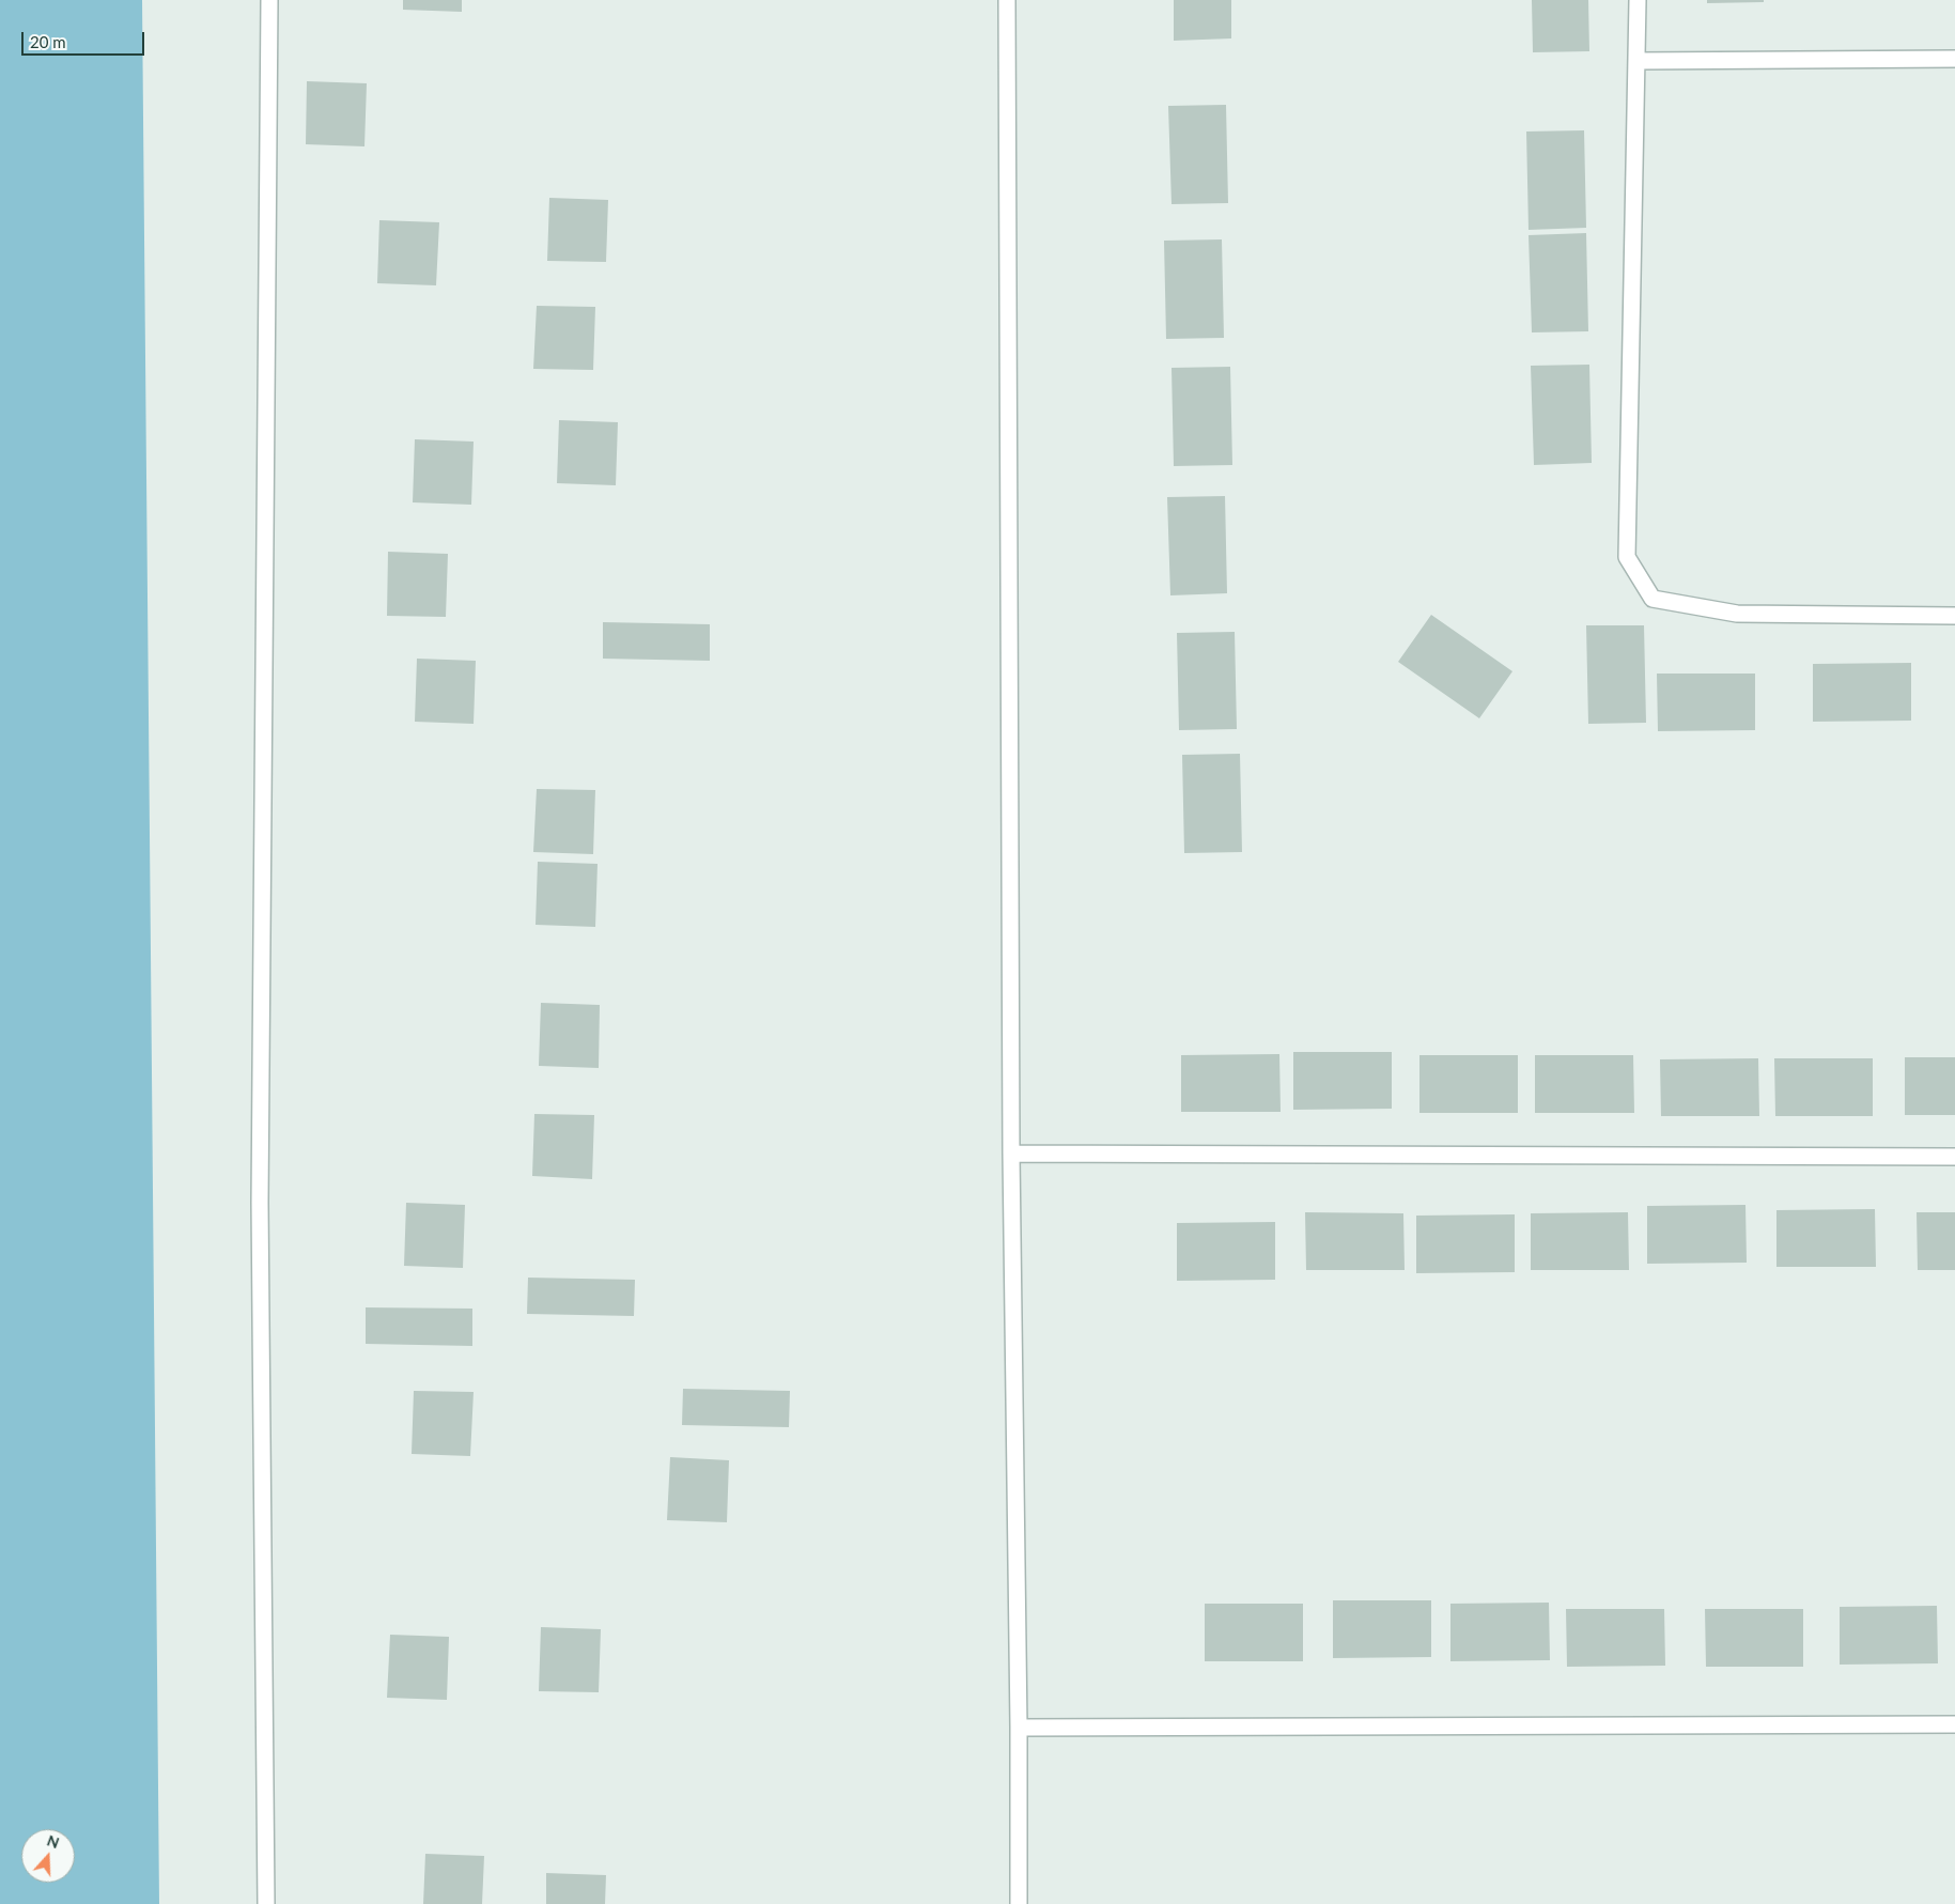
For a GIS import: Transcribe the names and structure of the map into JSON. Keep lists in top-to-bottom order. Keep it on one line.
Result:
{"scale_bar":"20 m","north":"top"}
